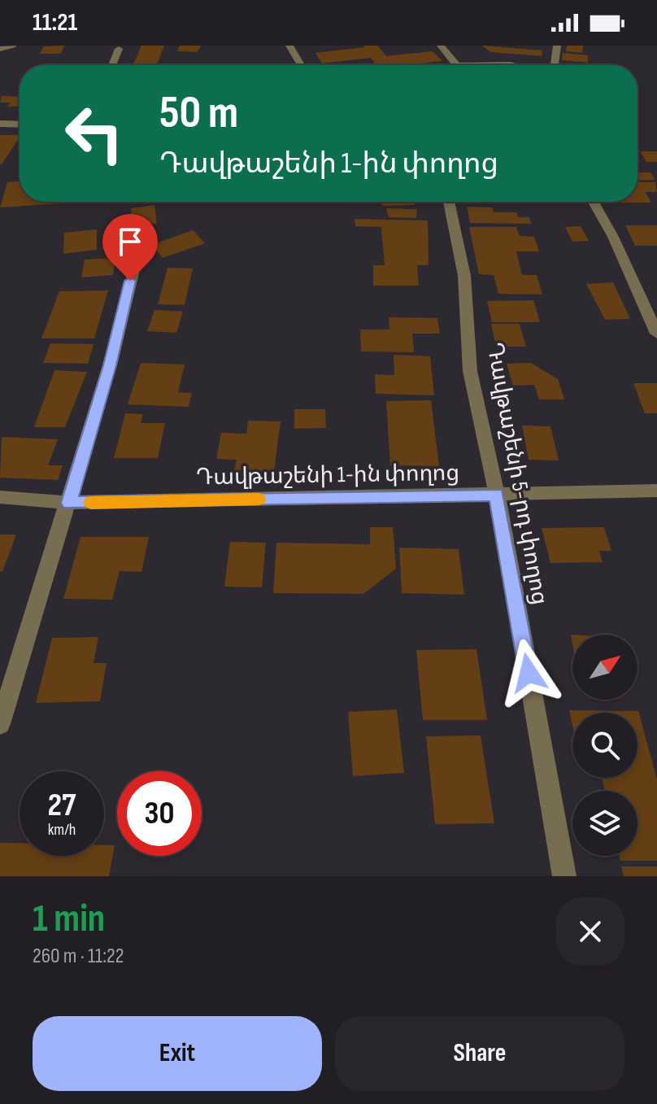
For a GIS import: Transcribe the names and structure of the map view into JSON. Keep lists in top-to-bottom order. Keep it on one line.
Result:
{"streets":{"street":["Դավթաշենի 5-րդ փողոց","Դավթաշենի 1-ին փողոց"]},"crossings":[["Դավթաշենի 5-րդ փողոց","Դավթաշենի 1-ին փողոց"]],"north":"top right","page":{"status":"11:21","turn":["50 m","Դավթաշենի 1-ին փողոց"],"speed":"27 km/h","limit":"30","heading":["1 min","260 m · 11:22"],"buttons":["Exit","Share"]}}
